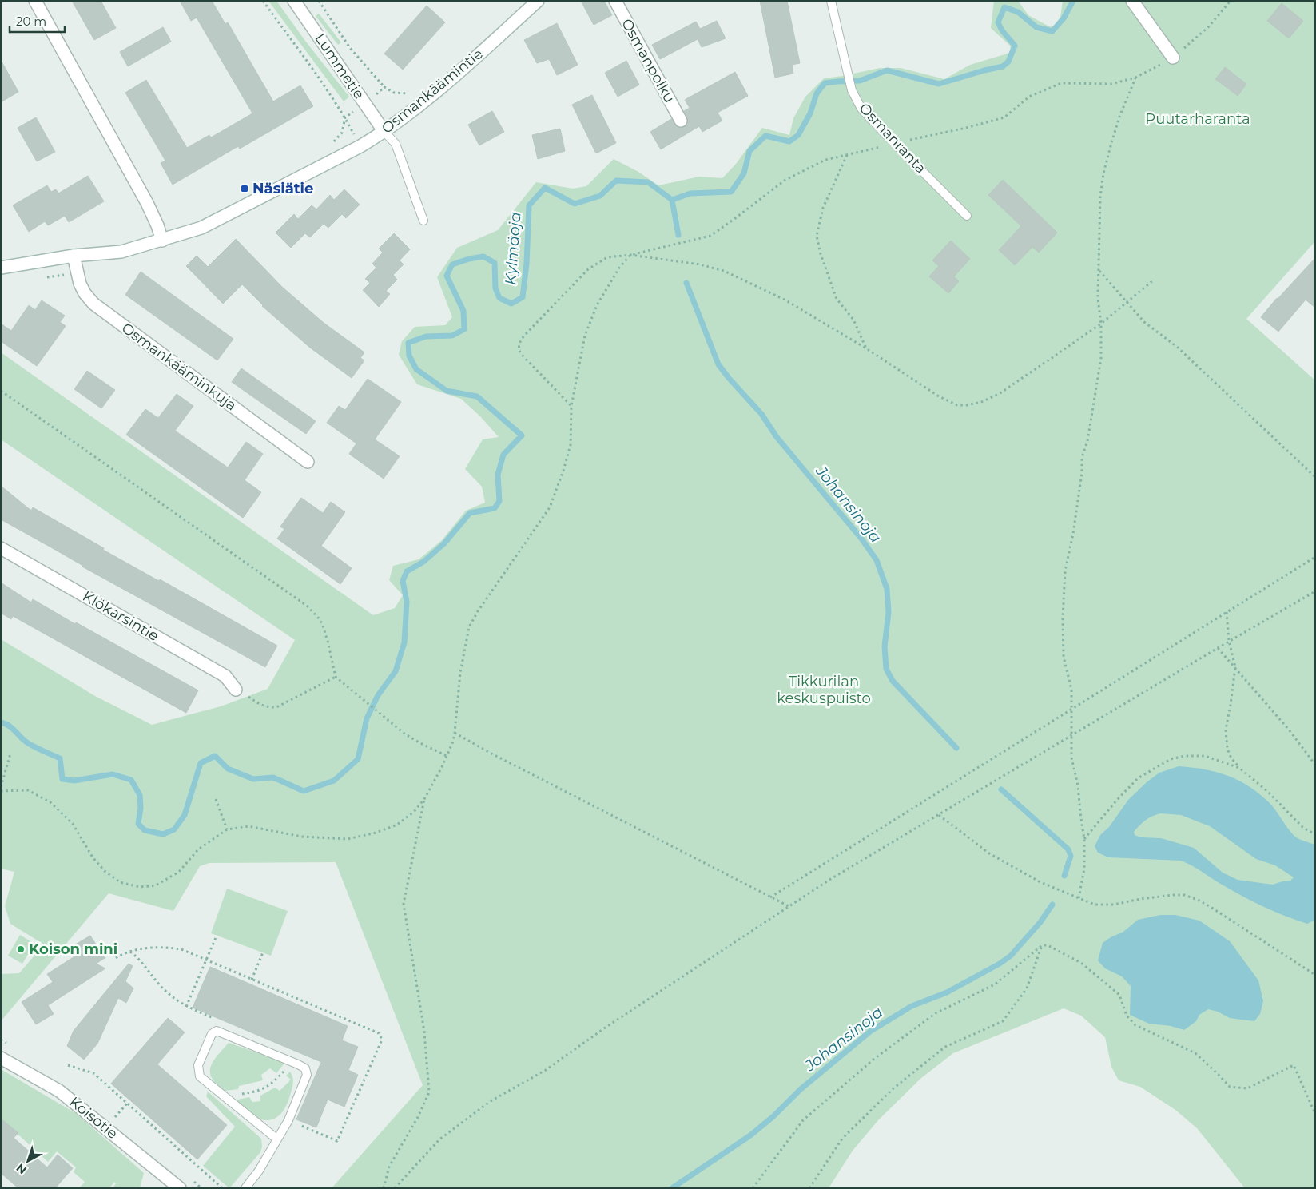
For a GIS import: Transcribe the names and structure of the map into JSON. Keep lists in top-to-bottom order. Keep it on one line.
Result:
{"streets":{"street":["Osmanpolku","Lummetie","Osmankäämintie","Osmankääminkuja","Klökarsintie","Koisotie"],"lane":["Osmanranta"]},"crossings":[["Lummetie","Osmankäämintie"],["Osmankäämintie","Osmankääminkuja"]],"water":["Kylmäoja","Johansinoja"],"parks":["Puutarharanta","Tikkurilan keskuspuisto"],"places":{"transit":["Näsiätie"],"other":["Koison mini"]},"scale_bar":"20 m","north":"bottom left"}
